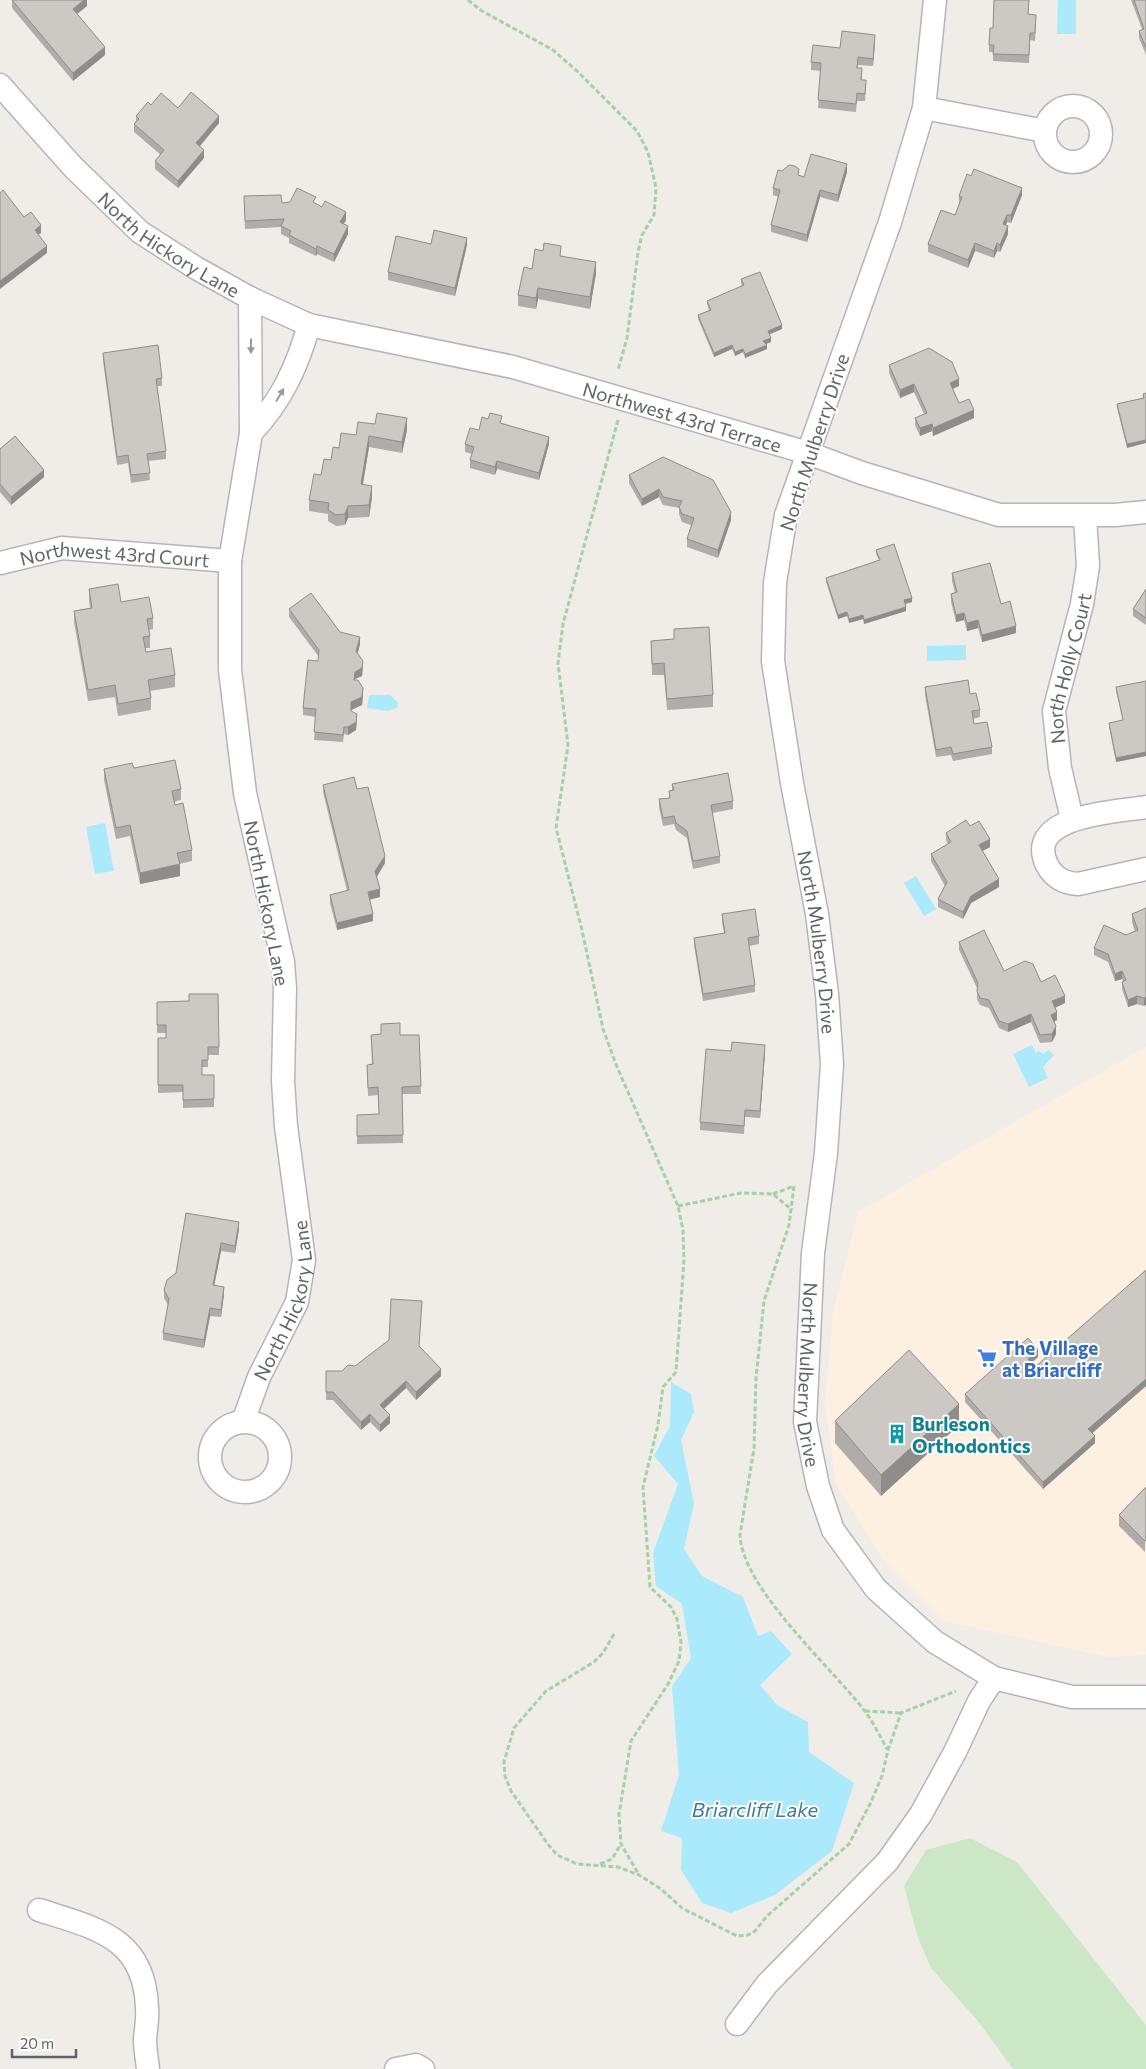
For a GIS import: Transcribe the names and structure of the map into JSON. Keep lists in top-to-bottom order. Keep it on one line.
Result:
{"streets":{"street":["North Hickory Lane","Northwest 43rd Terrace","North Mulberry Drive","Northwest 43rd Court","North Holly Court"]},"crossings":[["North Hickory Lane","Northwest 43rd Terrace"],["North Hickory Lane","Northwest 43rd Court"],["Northwest 43rd Terrace","North Mulberry Drive"],["Northwest 43rd Terrace","North Holly Court"]],"water":["Briarcliff Lake"],"places":{"supermarket":["The Village at Briarcliff"],"building":["Burleson Orthodontics"]},"scale_bar":"20 m"}
